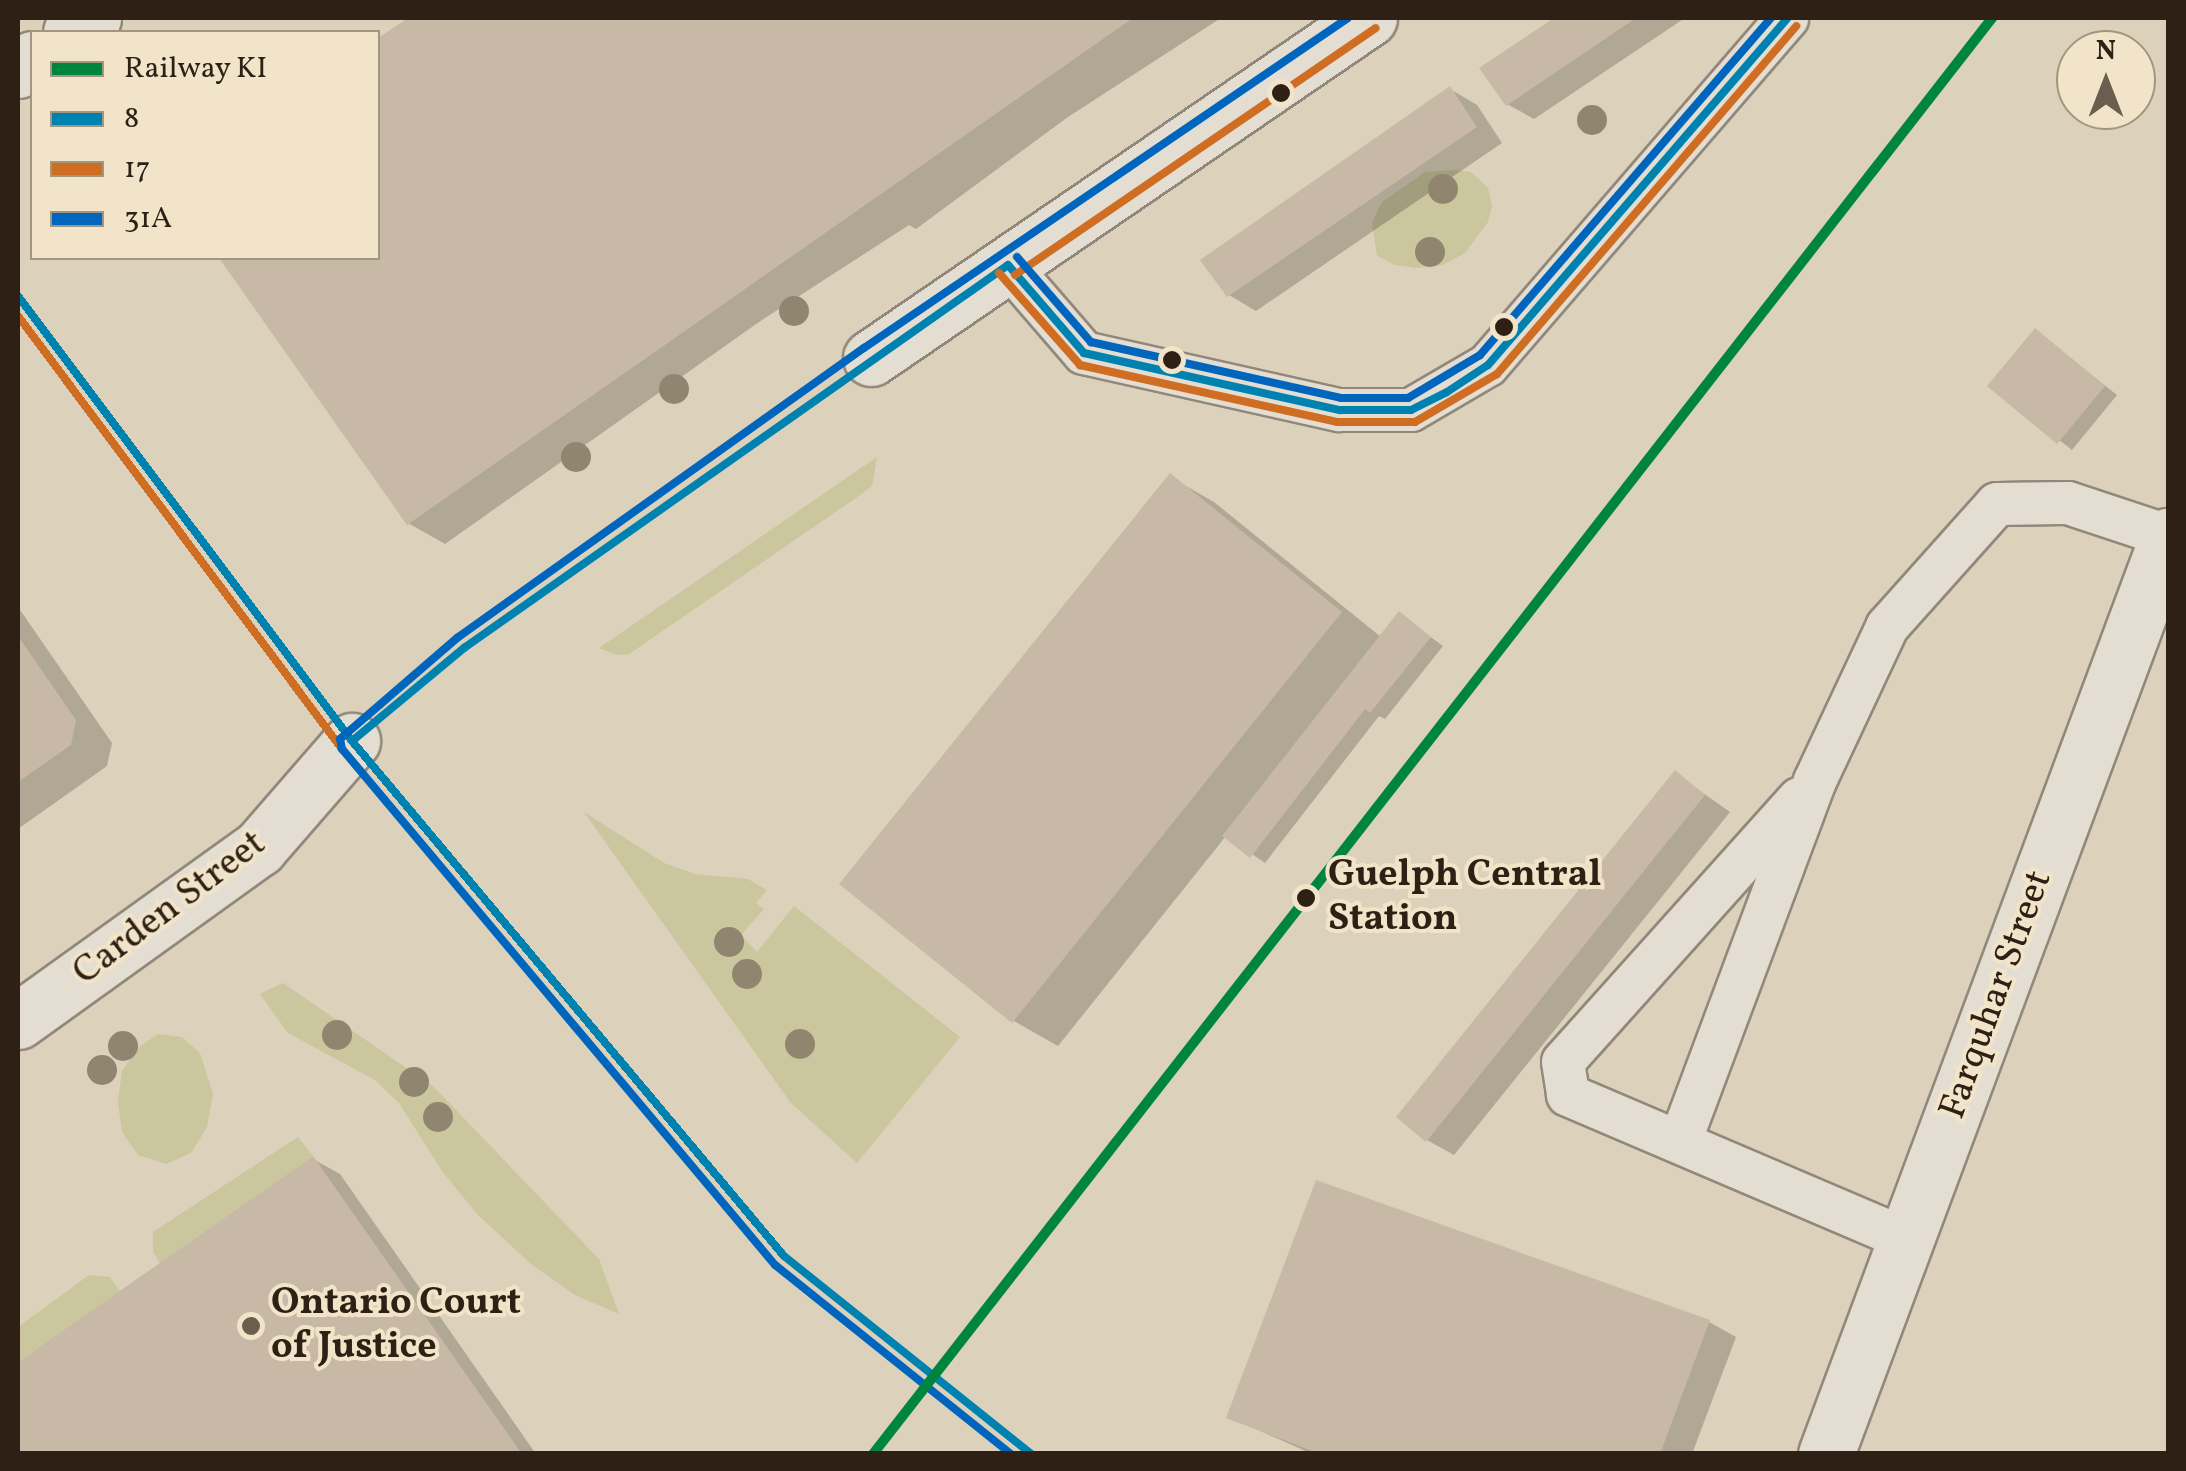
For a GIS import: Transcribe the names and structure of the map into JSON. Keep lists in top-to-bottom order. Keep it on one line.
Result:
{"streets":{"street":["Carden Street","Farquhar Street"]},"places":["Guelph Central Station","Ontario Court of Justice"],"lines":["rail line KI","transit line 8","transit line 31A","transit line 17"],"legend":["Railway KI","8","17","31A"],"north":"top"}
